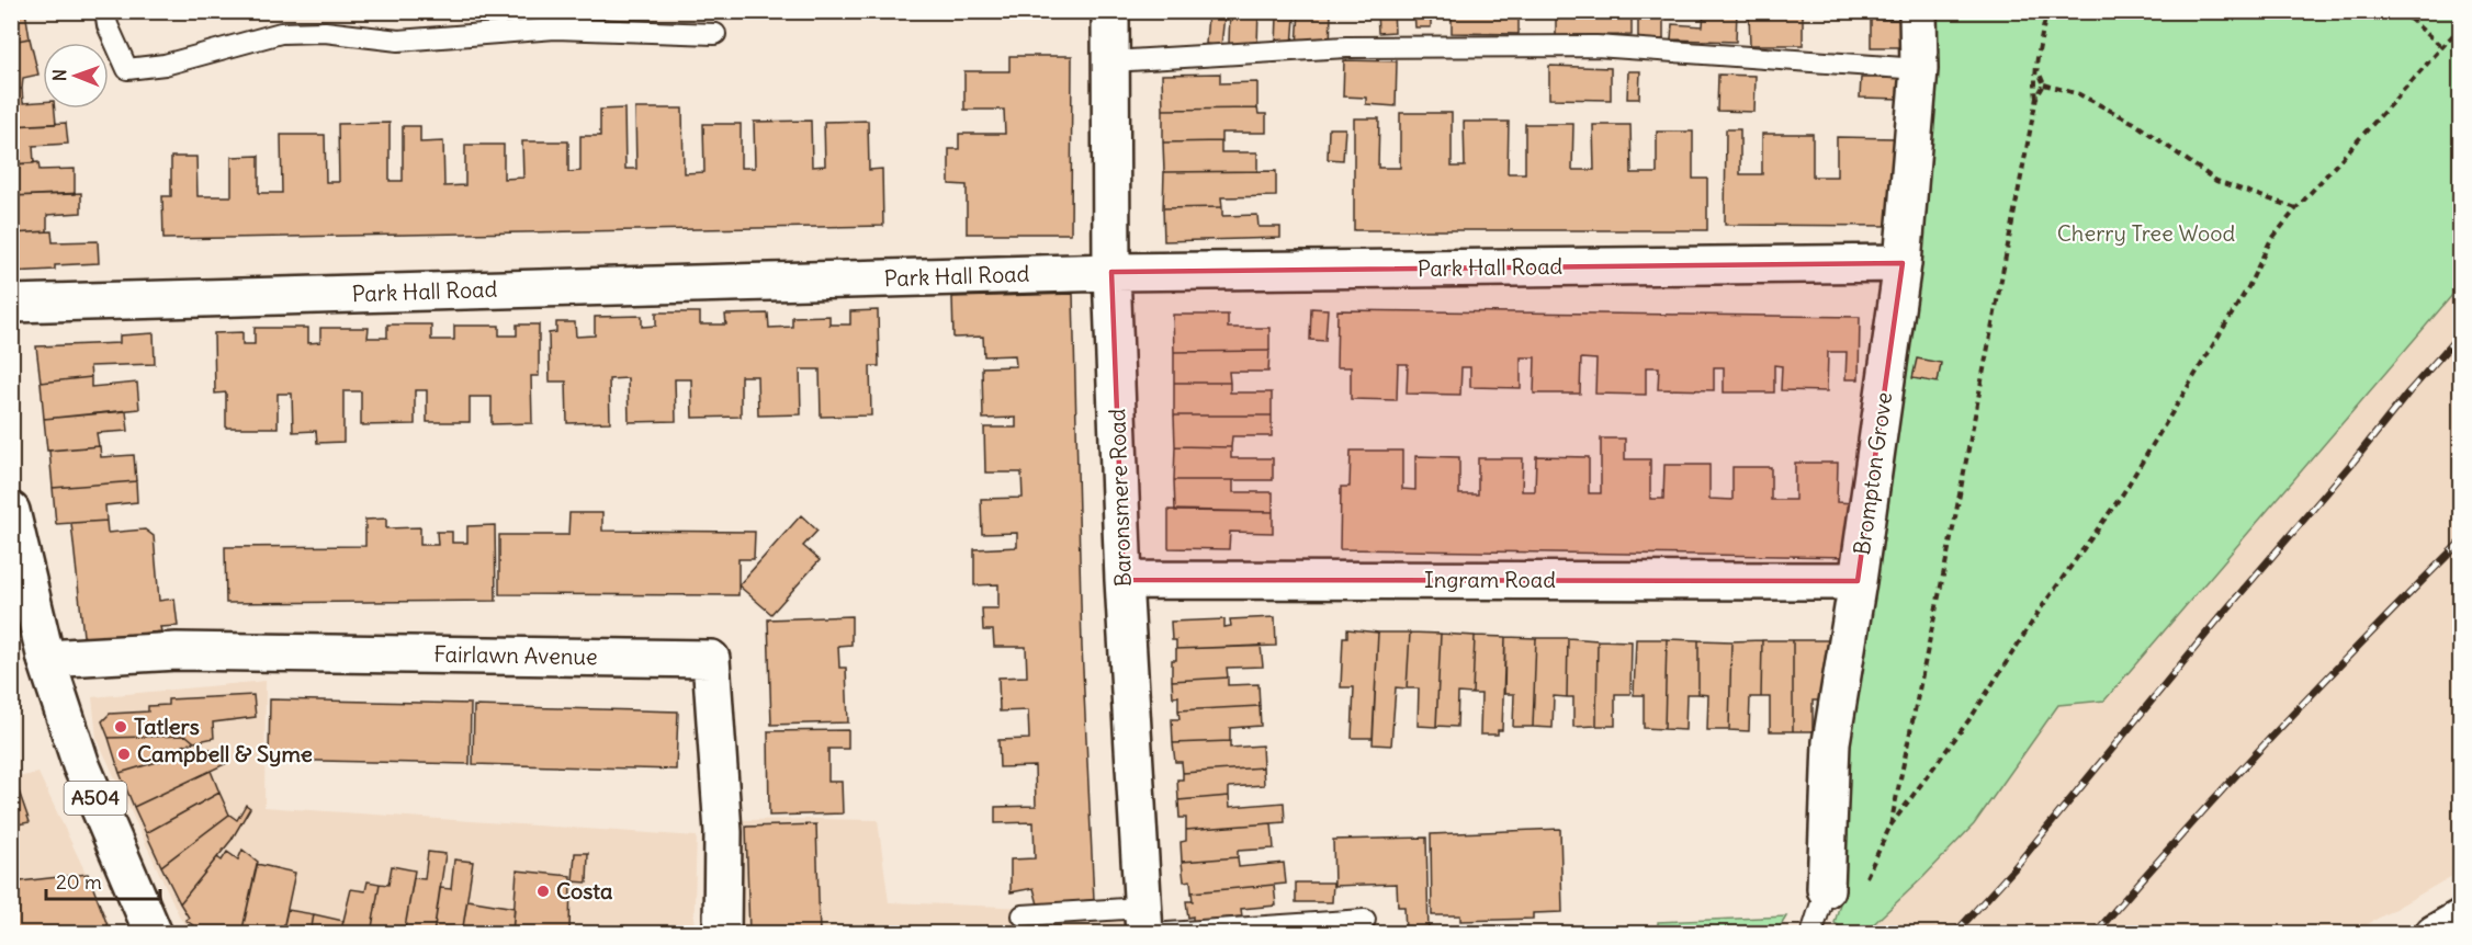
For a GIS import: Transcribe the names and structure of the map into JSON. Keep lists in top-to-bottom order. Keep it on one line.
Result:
{"streets":{"street":["Park Hall Road","Brompton Grove","Baronsmere Road","Ingram Road","Fairlawn Avenue","A504"]},"crossings":[["Park Hall Road","Brompton Grove"],["Park Hall Road","Baronsmere Road"],["Brompton Grove","Ingram Road"],["Baronsmere Road","Ingram Road"],["Fairlawn Avenue","A504"]],"parks":["Cherry Tree Wood"],"places":["Tatlers","Campbell & Syme","Costa"],"scale_bar":"20 m","north":"left"}
